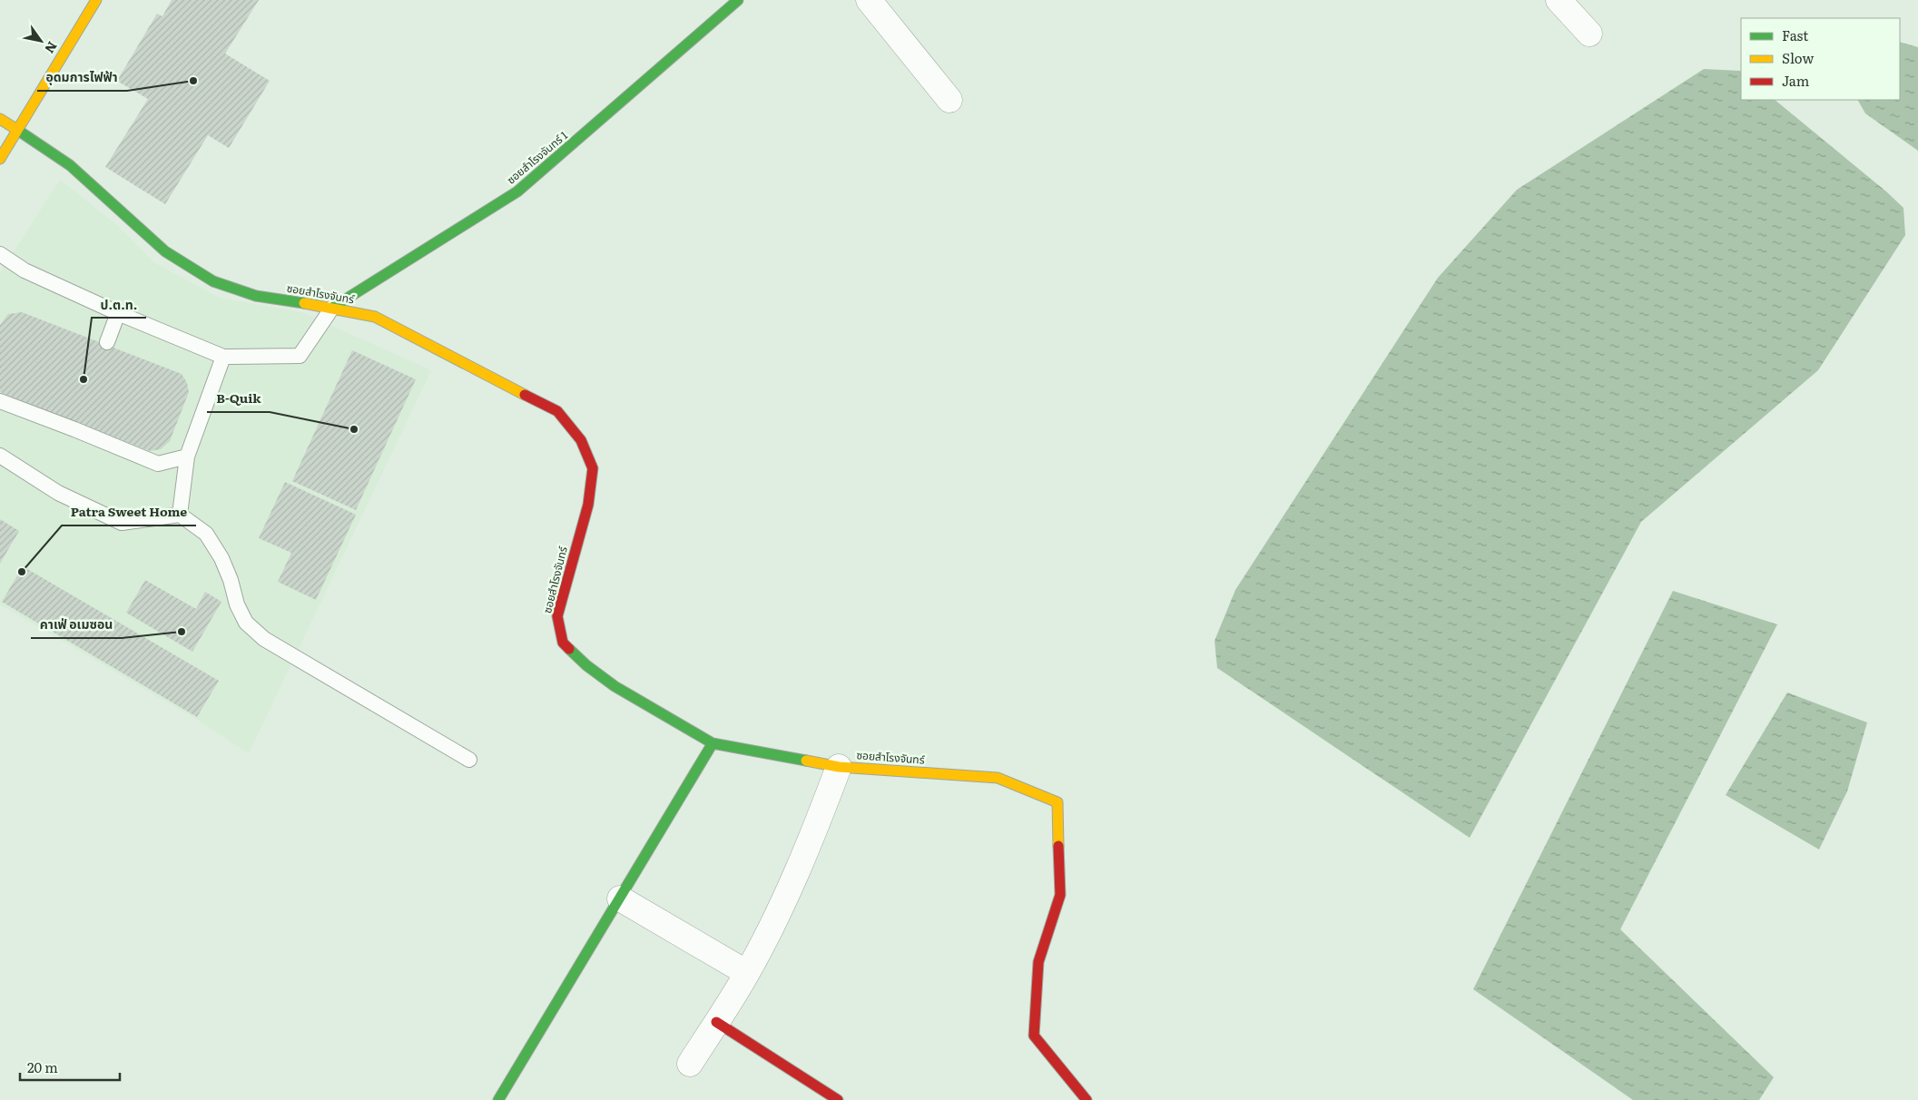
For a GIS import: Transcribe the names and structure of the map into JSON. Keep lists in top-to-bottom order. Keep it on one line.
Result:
{"streets":{"main road":["ซอยสำโรงจันทร์ 1","ซอยสำโรงจันทร์"]},"crossings":[["ซอยสำโรงจันทร์ 1","ซอยสำโรงจันทร์"]],"places":["อุดมการไฟฟ้า","ป.ต.ท.","B-Quik","Patra Sweet Home","คาเฟ่ อเมซอน"],"legend":["Fast","Slow","Jam"],"scale_bar":"20 m","north":"bottom right"}
